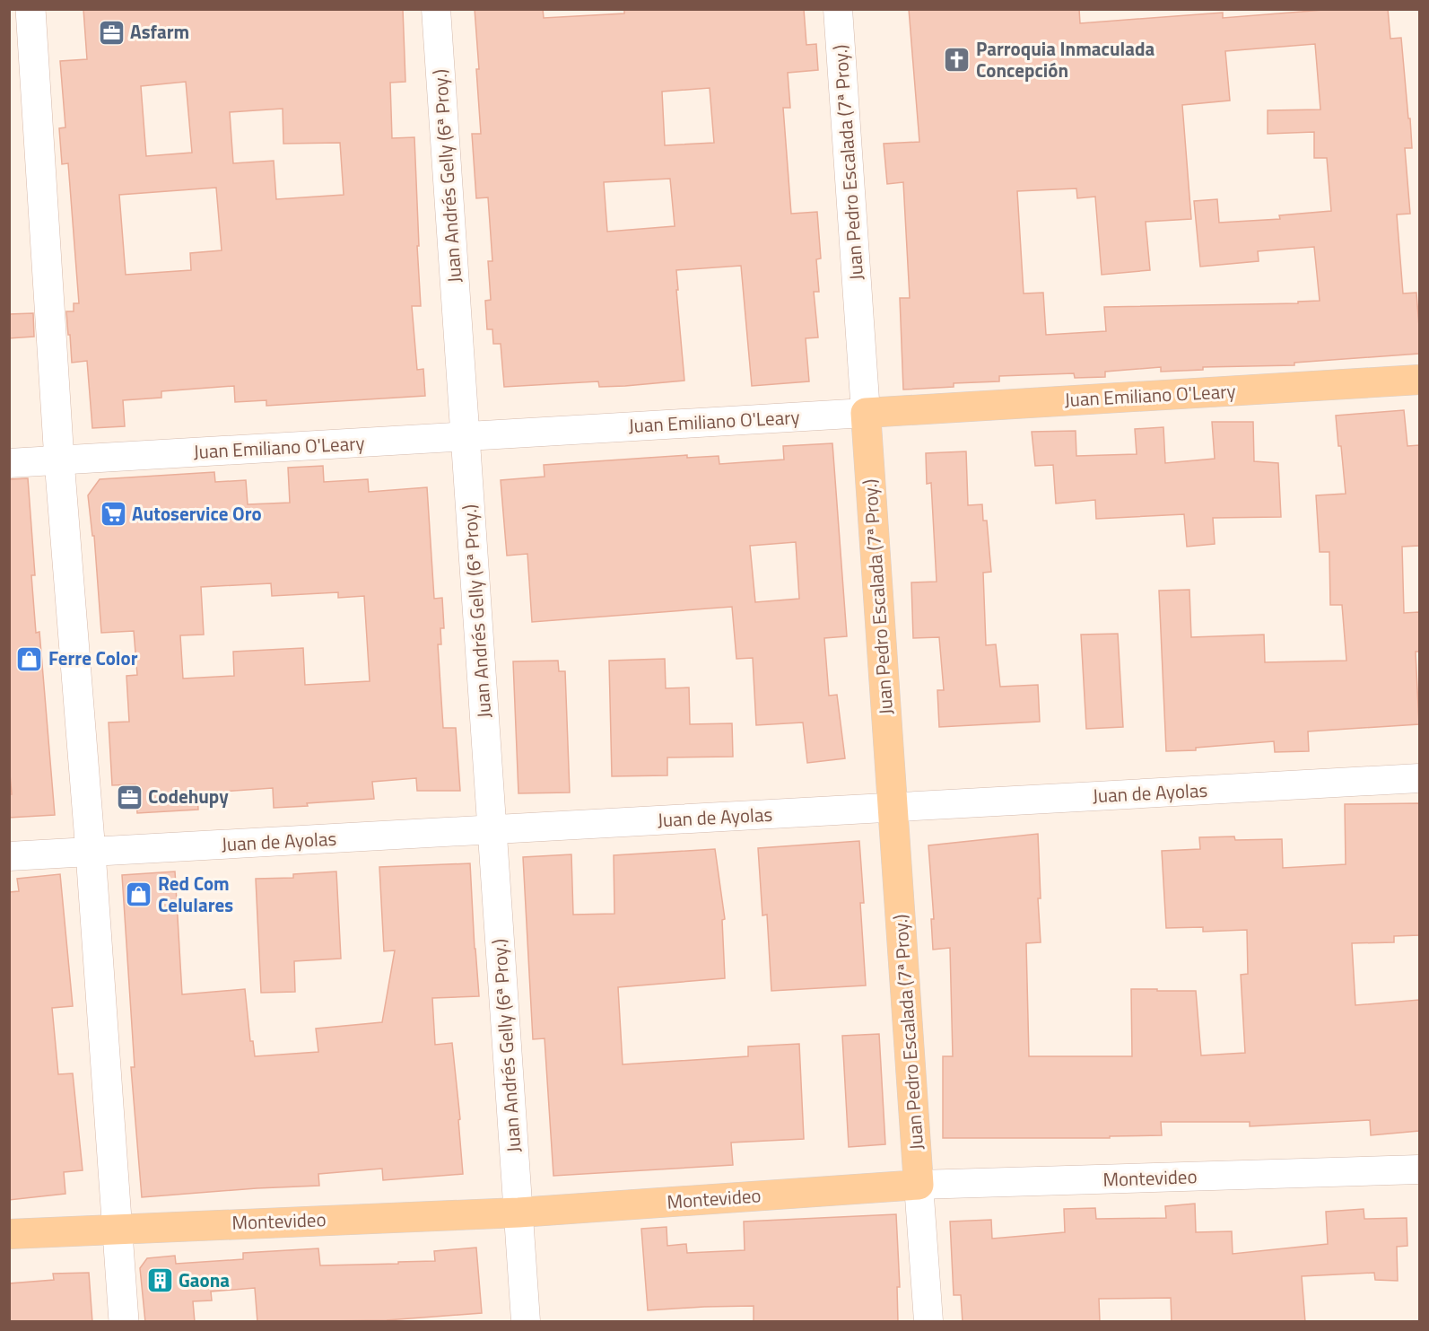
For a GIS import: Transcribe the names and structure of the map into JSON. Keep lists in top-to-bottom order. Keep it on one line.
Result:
{"streets":{"main road":["Juan Pedro Escalada (7ª Proy.)","Juan Emiliano O'Leary","Montevideo"],"street":["Juan Andrés Gelly (6ª Proy.)","Juan de Ayolas"]},"crossings":[["Juan Pedro Escalada (7ª Proy.)","Juan Emiliano O'Leary"],["Juan Pedro Escalada (7ª Proy.)","Juan de Ayolas"],["Juan Pedro Escalada (7ª Proy.)","Montevideo"],["Juan Andrés Gelly (6ª Proy.)","Juan Emiliano O'Leary"],["Juan Andrés Gelly (6ª Proy.)","Juan de Ayolas"],["Juan Andrés Gelly (6ª Proy.)","Montevideo"]],"places":{"office":["Asfarm","Codehupy"],"church":["Parroquia Inmaculada Concepción"],"supermarket":["Autoservice Oro"],"shop":["Ferre Color","Red Com Celulares"],"building":["Gaona"]}}
